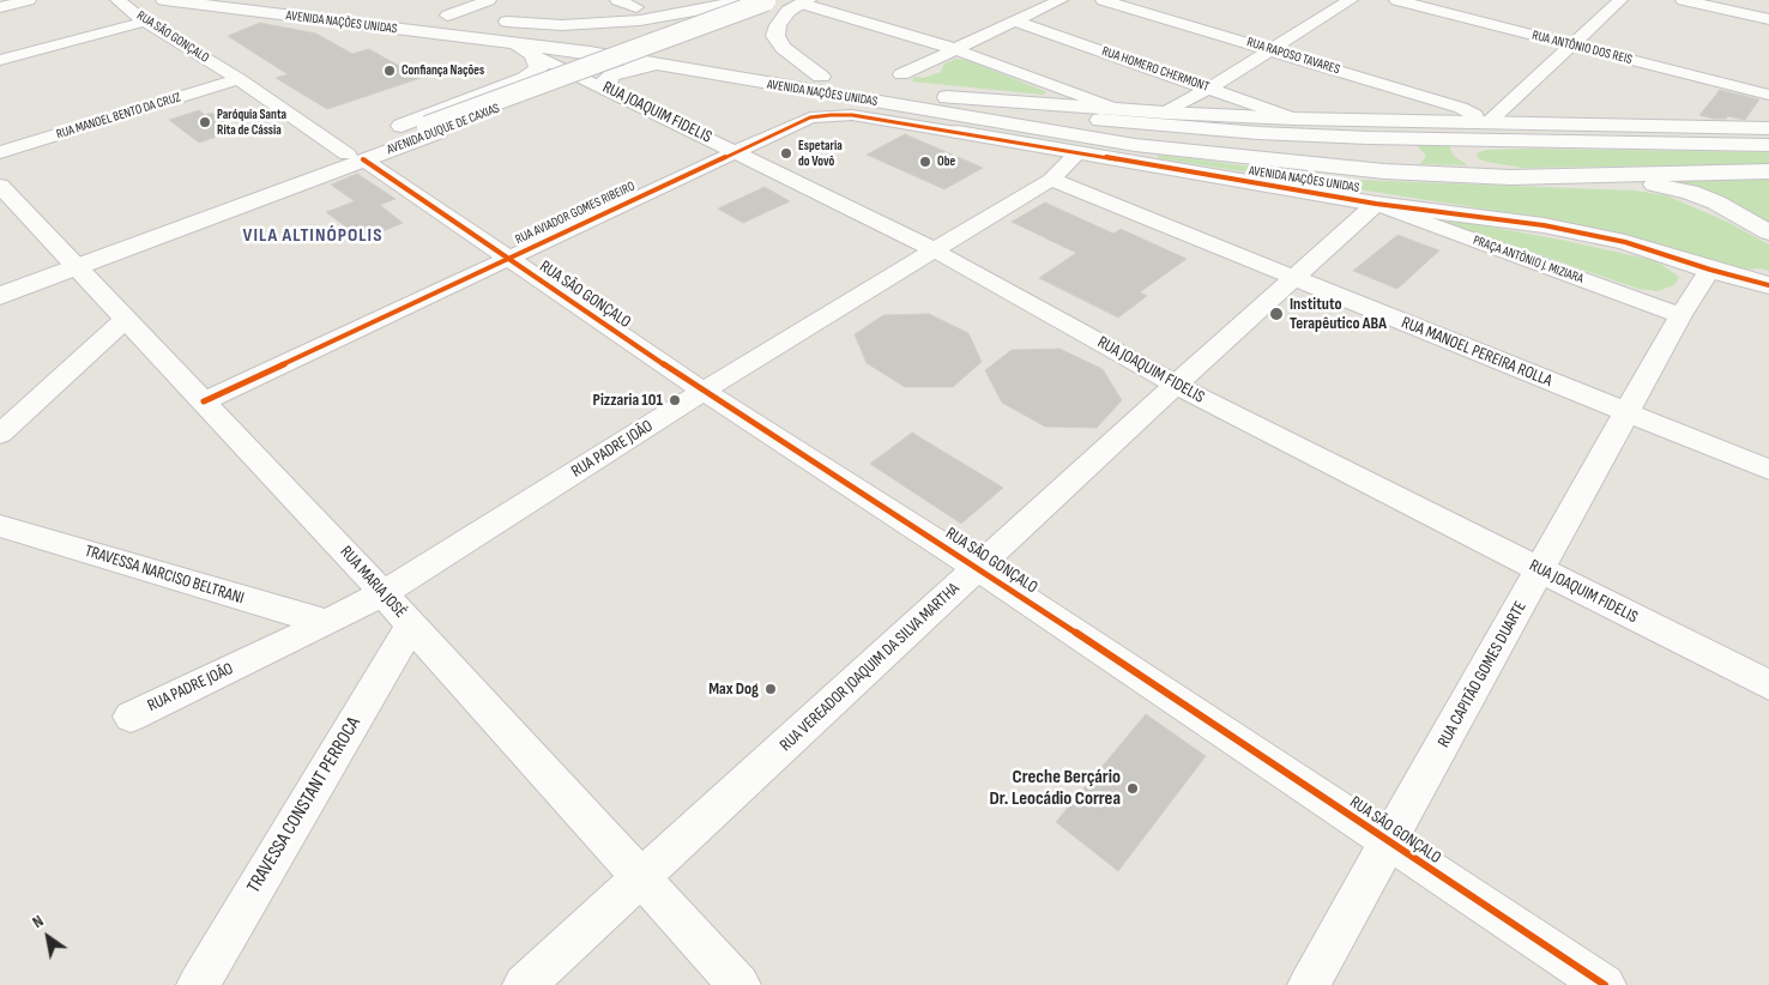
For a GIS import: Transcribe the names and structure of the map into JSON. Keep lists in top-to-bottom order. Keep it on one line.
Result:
{"streets":{"main road":["AVENIDA NAÇÕES UNIDAS","AVENIDA DUQUE DE CAXIAS"],"street":["RUA SÃO GONÇALO","RUA ANTÔNIO DOS REIS","RUA RAPOSO TAVARES","RUA HOMERO CHERMONT","RUA JOAQUIM FIDELIS","RUA MANOEL BENTO DA CRUZ","RUA AVIADOR GOMES RIBEIRO","PRAÇA ANTÔNIO J. MIZIARA","RUA MANOEL PEREIRA ROLLA","RUA PADRE JOÃO","TRAVESSA NARCISO BELTRANI","RUA MARIA JOSÉ","RUA VEREADOR JOAQUIM DA SILVA MARTHA","RUA CAPITÃO GOMES DUARTE","TRAVESSA CONSTANT PERROCA"]},"crossings":[["AVENIDA NAÇÕES UNIDAS","RUA RAPOSO TAVARES"],["AVENIDA NAÇÕES UNIDAS","RUA HOMERO CHERMONT"],["AVENIDA NAÇÕES UNIDAS","RUA AVIADOR GOMES RIBEIRO"],["AVENIDA NAÇÕES UNIDAS","PRAÇA ANTÔNIO J. MIZIARA"],["AVENIDA NAÇÕES UNIDAS","RUA PADRE JOÃO"],["AVENIDA NAÇÕES UNIDAS","RUA VEREADOR JOAQUIM DA SILVA MARTHA"],["AVENIDA NAÇÕES UNIDAS","RUA CAPITÃO GOMES DUARTE"],["RUA SÃO GONÇALO","RUA MANOEL BENTO DA CRUZ"],["RUA SÃO GONÇALO","AVENIDA DUQUE DE CAXIAS"],["RUA SÃO GONÇALO","RUA AVIADOR GOMES RIBEIRO"],["RUA SÃO GONÇALO","RUA PADRE JOÃO"],["RUA SÃO GONÇALO","RUA VEREADOR JOAQUIM DA SILVA MARTHA"],["RUA SÃO GONÇALO","RUA CAPITÃO GOMES DUARTE"],["RUA JOAQUIM FIDELIS","RUA AVIADOR GOMES RIBEIRO"],["RUA JOAQUIM FIDELIS","RUA PADRE JOÃO"],["RUA JOAQUIM FIDELIS","RUA VEREADOR JOAQUIM DA SILVA MARTHA"],["RUA JOAQUIM FIDELIS","RUA CAPITÃO GOMES DUARTE"],["AVENIDA DUQUE DE CAXIAS","RUA MARIA JOSÉ"],["RUA AVIADOR GOMES RIBEIRO","RUA MARIA JOSÉ"],["PRAÇA ANTÔNIO J. MIZIARA","RUA VEREADOR JOAQUIM DA SILVA MARTHA"],["PRAÇA ANTÔNIO J. MIZIARA","RUA CAPITÃO GOMES DUARTE"],["RUA MANOEL PEREIRA ROLLA","RUA PADRE JOÃO"],["RUA MANOEL PEREIRA ROLLA","RUA VEREADOR JOAQUIM DA SILVA MARTHA"],["RUA MANOEL PEREIRA ROLLA","RUA CAPITÃO GOMES DUARTE"],["RUA PADRE JOÃO","TRAVESSA NARCISO BELTRANI"],["RUA PADRE JOÃO","RUA MARIA JOSÉ"],["RUA MARIA JOSÉ","RUA VEREADOR JOAQUIM DA SILVA MARTHA"],["RUA MARIA JOSÉ","TRAVESSA CONSTANT PERROCA"]],"districts":["VILA ALTINÓPOLIS"],"places":["Confiança Nações","Paróquia Santa Rita de Cássia","Espetaria do Vovô","Obe","Instituto Terapêutico ABA","Pizzaria 101","Max Dog","Creche Berçário Dr. Leocádio Correa"],"north":"top left"}
